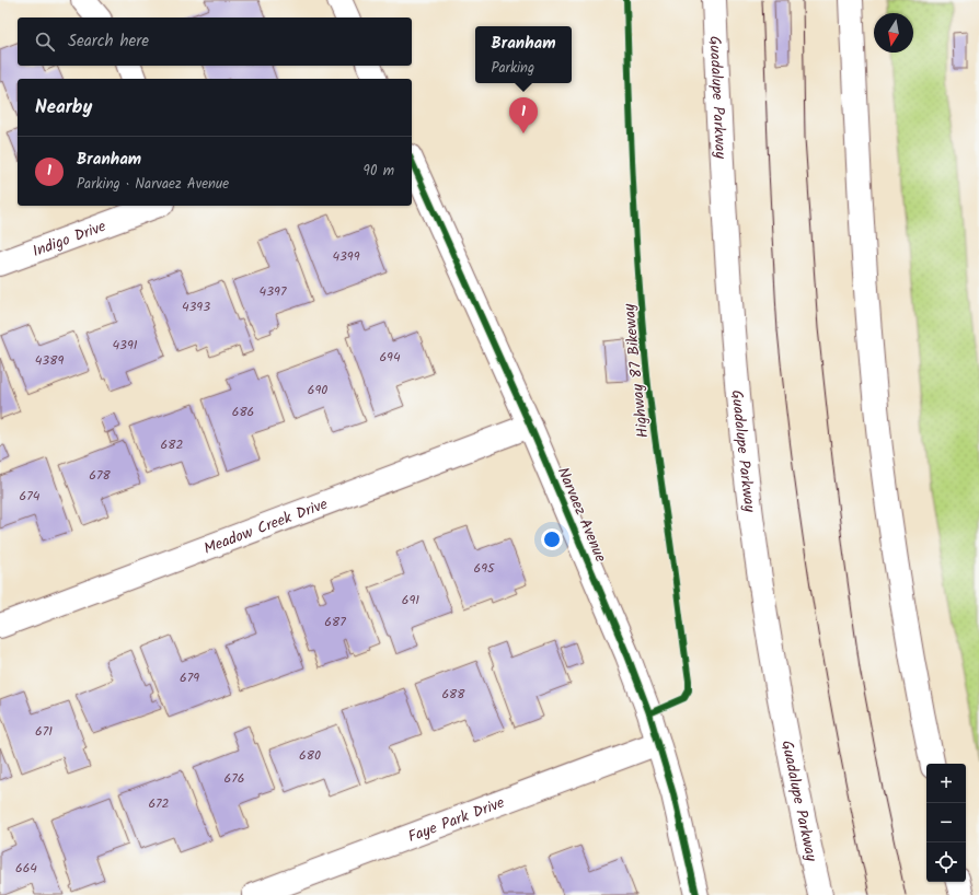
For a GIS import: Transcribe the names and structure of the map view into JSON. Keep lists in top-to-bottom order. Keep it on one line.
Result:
{"streets":{"main road":["Guadalupe Parkway","Indigo Drive","Narvaez Avenue","Meadow Creek Drive","Faye Park Drive"],"cycle path":["Highway 87 Bikeway"]},"crossings":[["Narvaez Avenue","Meadow Creek Drive"],["Narvaez Avenue","Faye Park Drive"]],"house_numbers":["4399","4397","4393","4391","694","4389","690","686","682","678","674","695","691","687","679","688","671","680","676","672","664"],"north":"bottom","page":{"search":"Search here","popup":["Branham","Parking"],"heading":"Nearby","pins":"1","list":[{"mark":"1","name":"Branham","note":"Parking · Narvaez Avenue","value":"90 m"}],"map_buttons":["+","−"]}}
